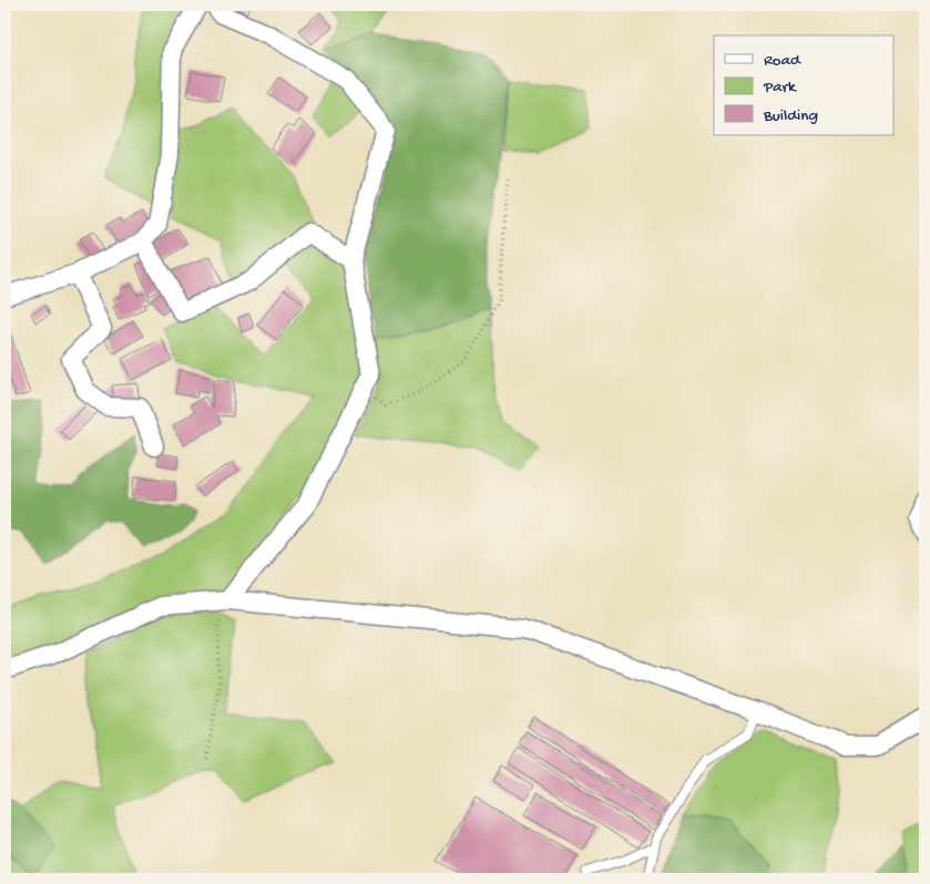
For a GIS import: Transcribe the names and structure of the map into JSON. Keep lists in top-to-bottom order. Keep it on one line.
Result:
{"legend":["Road","Park","Building"]}
